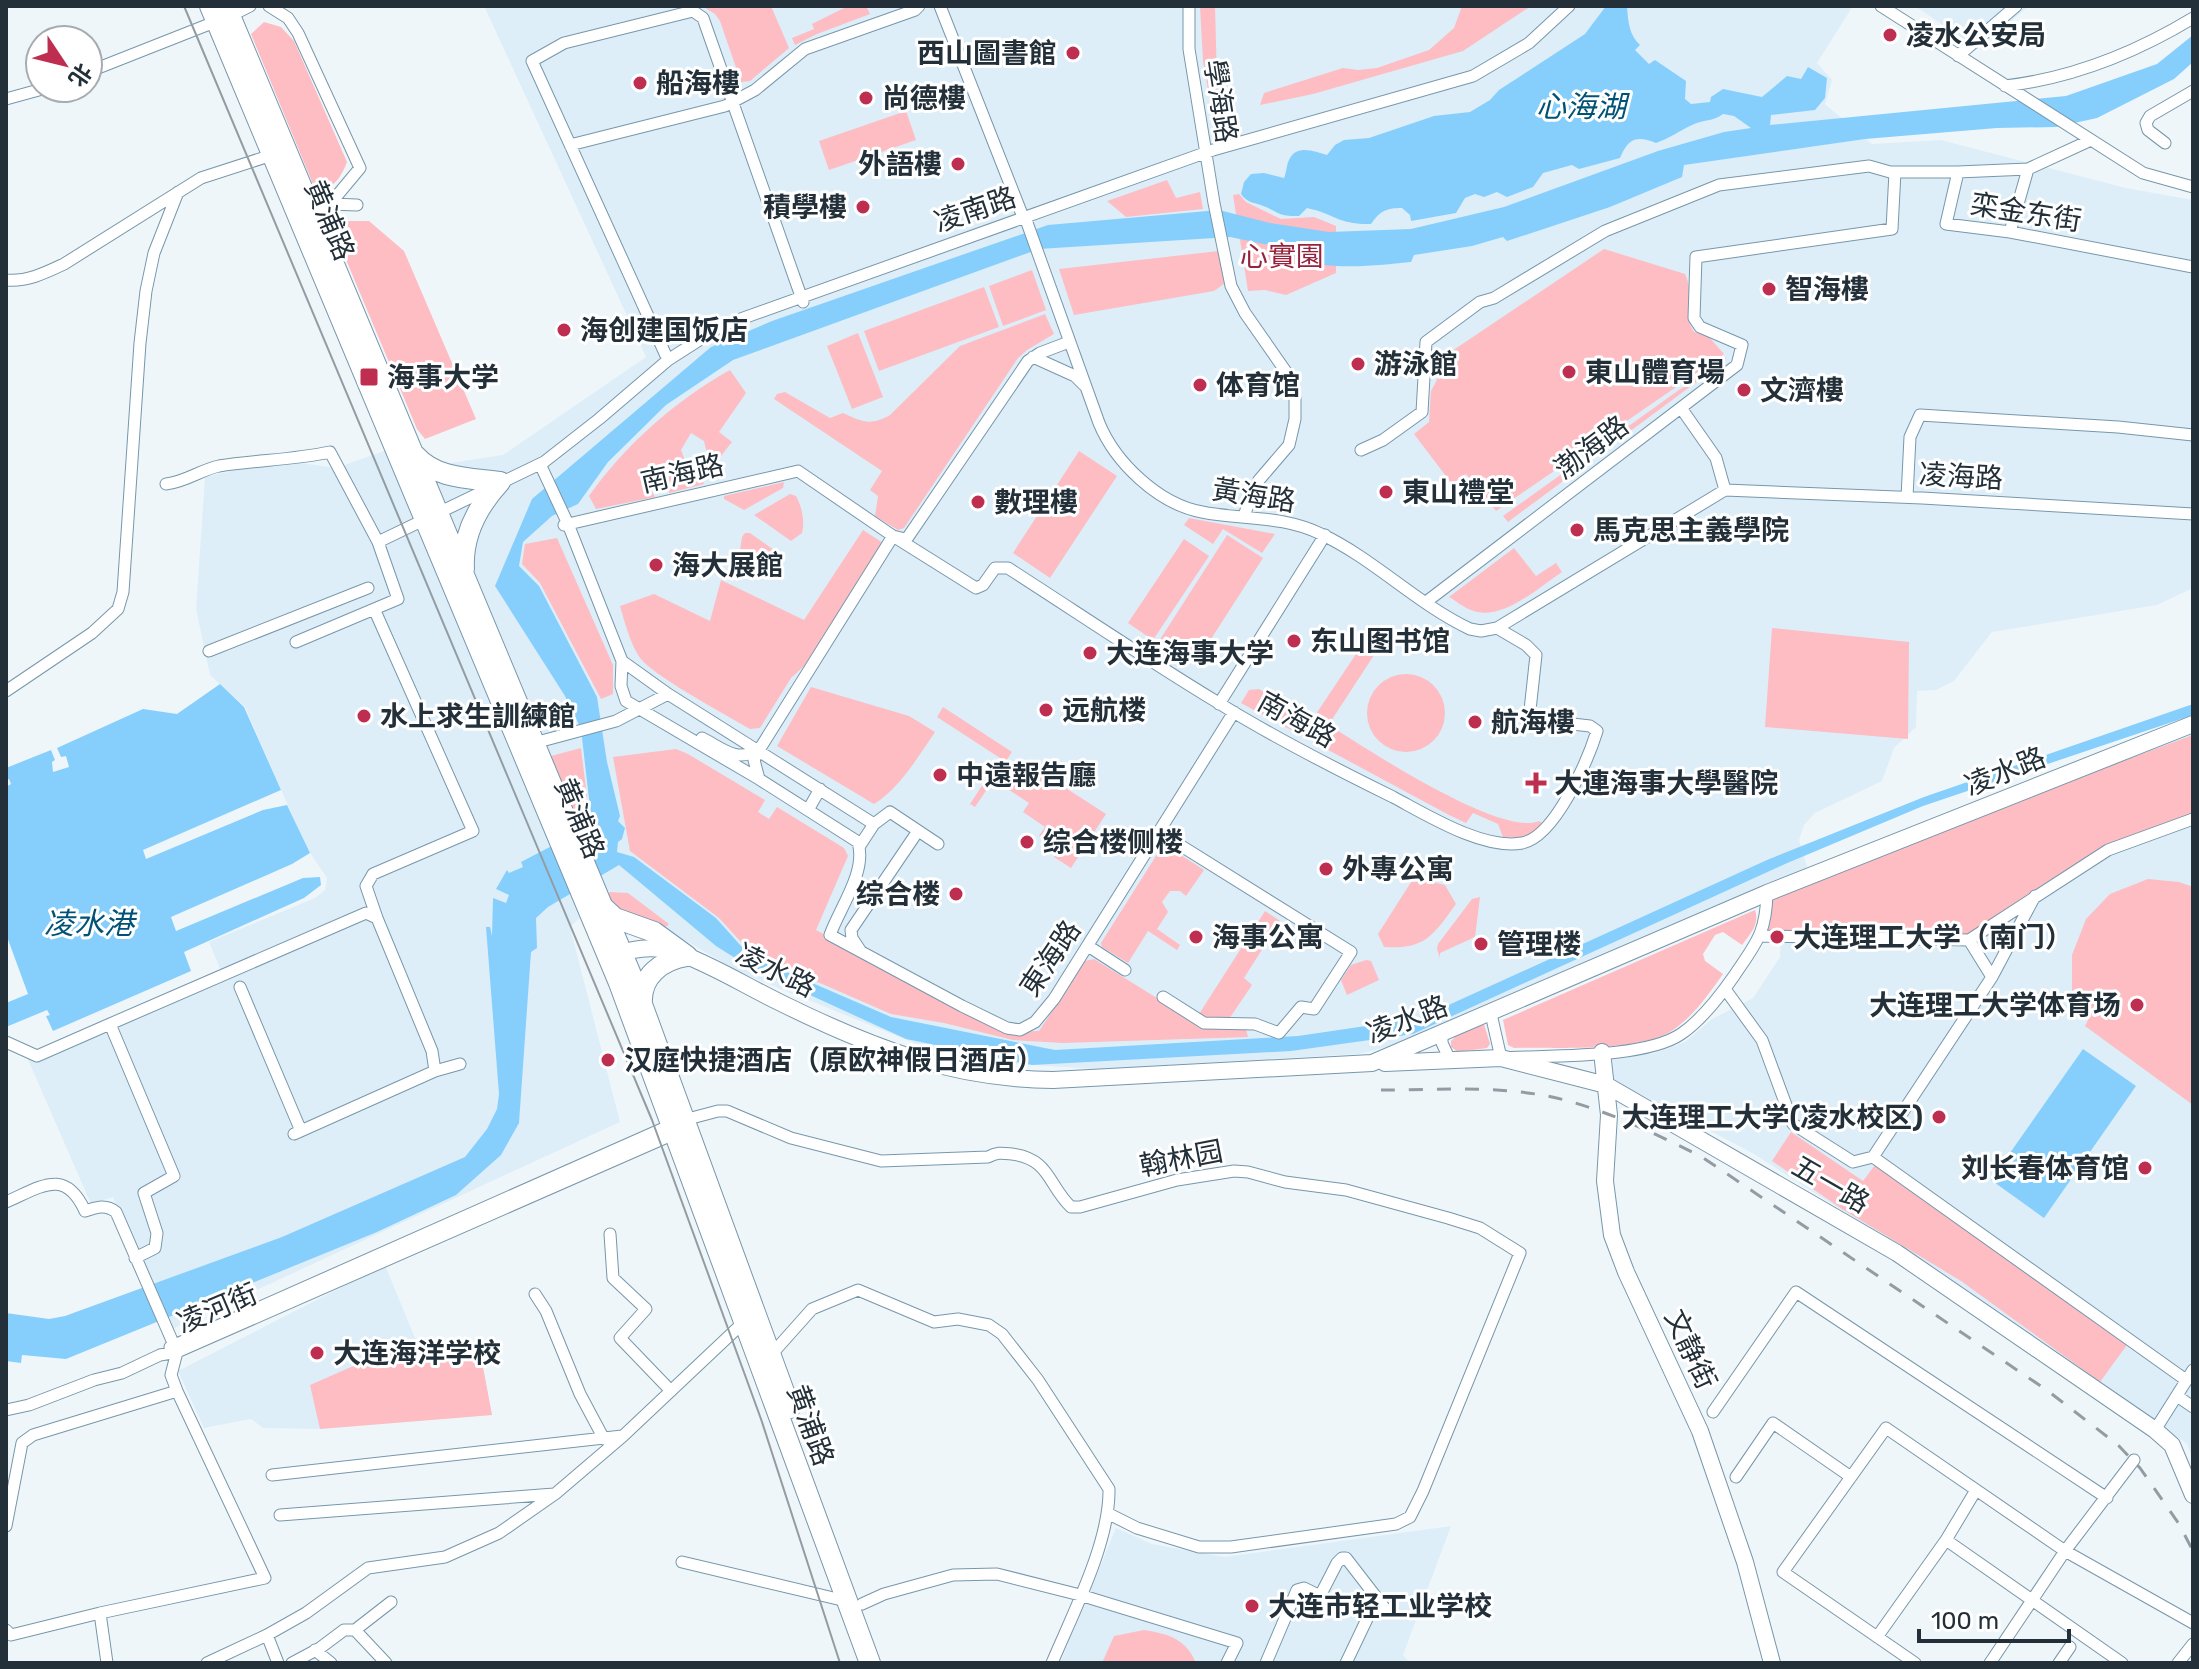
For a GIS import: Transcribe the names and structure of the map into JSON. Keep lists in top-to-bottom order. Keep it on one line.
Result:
{"streets":{"highway":["黄浦路"],"main road":["凌水路","五一路","文静街"],"street":["學海路","凌南路","栾金东街","渤海路","南海路","凌海路","黃海路","東海路","翰林园","凌河街"]},"crossings":[["學海路","凌南路"],["學海路","黃海路"],["凌南路","黄浦路"],["凌南路","黃海路"],["黄浦路","凌水路"],["黄浦路","翰林园"],["黄浦路","凌河街"],["渤海路","黃海路"],["南海路","黃海路"],["南海路","東海路"],["凌水路","五一路"],["翰林园","凌河街"],["五一路","文静街"]],"water":["心海湖","凌水港"],"parks":["心實園"],"places":{"other":["凌水公安局","西山圖書館","船海樓","尚德樓","外語樓","積學樓","智海樓","海创建国饭店","游泳館","東山體育場","体育馆","文濟樓","東山禮堂","數理樓","馬克思主義學院","海大展館","东山图书馆","大连海事大学","远航楼","水上求生訓練館","航海樓","中遠報告廳","综合楼侧楼","外專公寓","综合楼","海事公寓","大连理工大学（南门）","管理楼","大连理工大学体育场","汉庭快捷酒店（原欧神假日酒店）","大连理工大学(凌水校区)","刘长春体育馆","大连海洋学校","大连市轻工业学校"],"transit":["海事大学"],"health":["大連海事大學醫院"]},"scale_bar":"100 m","north":"bottom right"}
